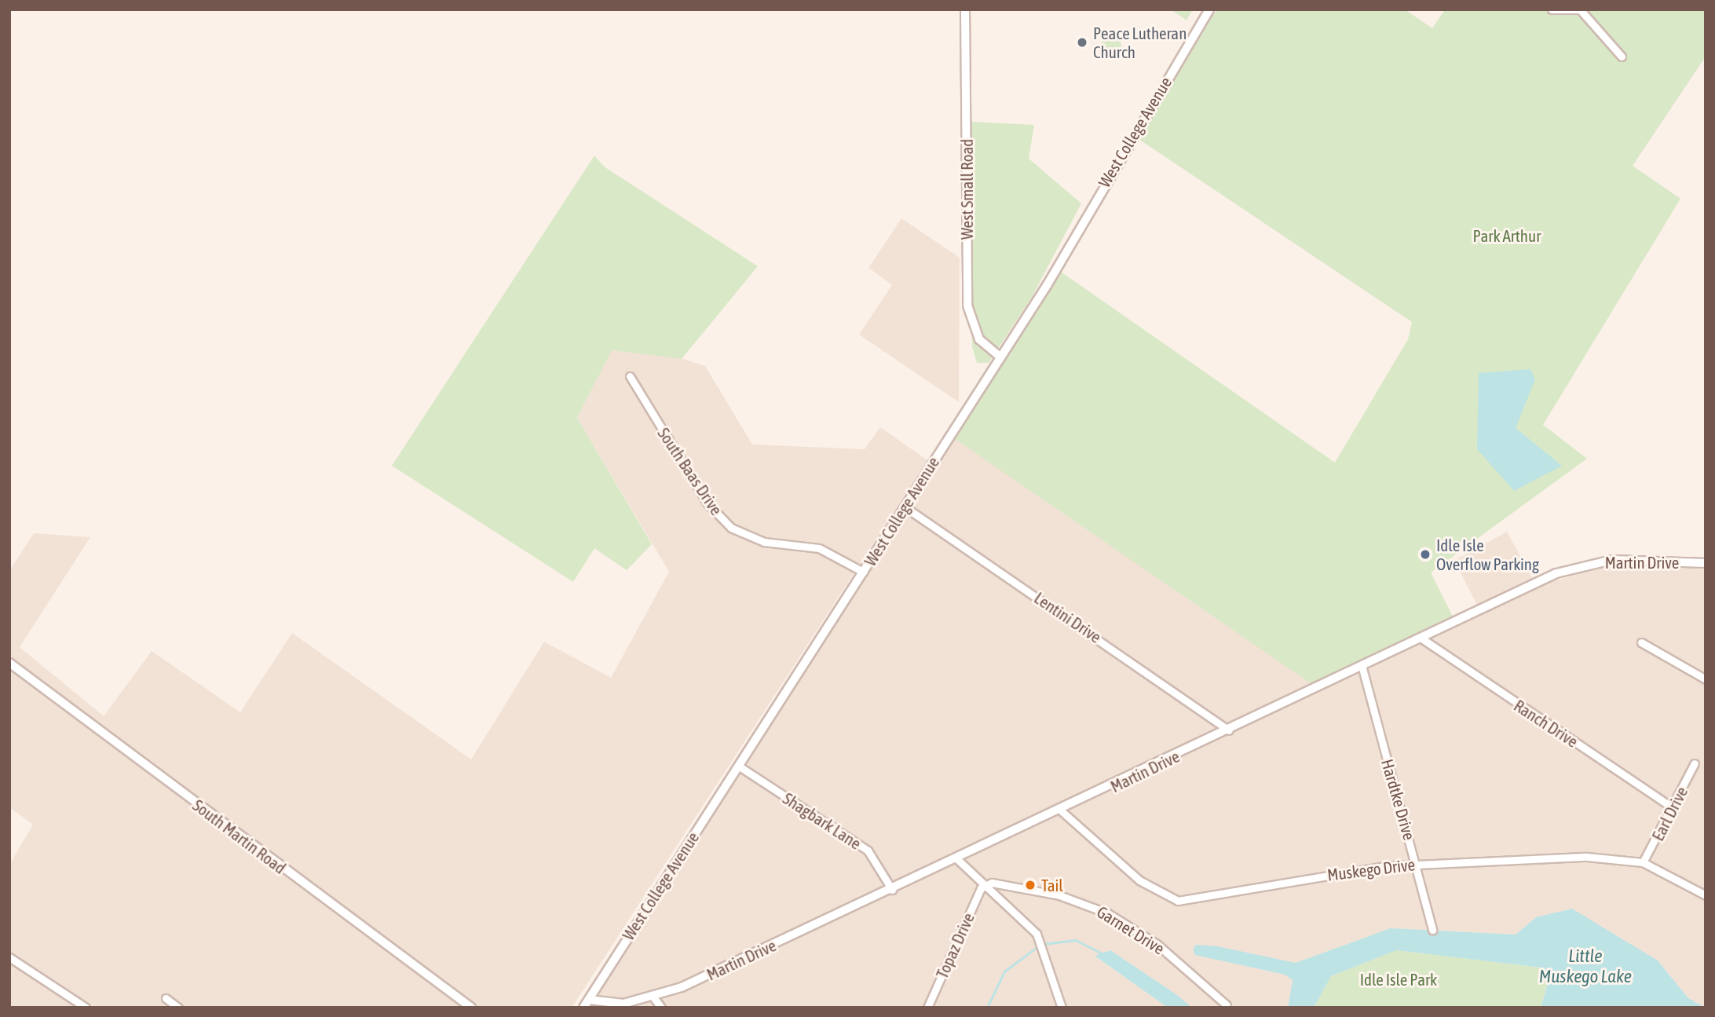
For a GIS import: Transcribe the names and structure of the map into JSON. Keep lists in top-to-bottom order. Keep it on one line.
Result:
{"streets":{"street":["West College Avenue","West Small Road","South Baas Drive","Martin Drive","Lentini Drive","Ranch Drive","Hardtke Drive","Earl Drive","Shagbark Lane","South Martin Road","Muskego Drive","Garnet Drive","Topaz Drive"]},"crossings":[["West College Avenue","West Small Road"],["West College Avenue","South Baas Drive"],["West College Avenue","Martin Drive"],["West College Avenue","Lentini Drive"],["West College Avenue","Shagbark Lane"],["Martin Drive","Lentini Drive"],["Martin Drive","Ranch Drive"],["Martin Drive","Hardtke Drive"],["Martin Drive","Shagbark Lane"],["Martin Drive","Muskego Drive"],["Ranch Drive","Earl Drive"],["Hardtke Drive","Muskego Drive"],["Earl Drive","Muskego Drive"],["Garnet Drive","Topaz Drive"]],"water":["Little Muskego Lake"],"parks":["Park Arthur","Idle Isle Park"],"places":["Peace Lutheran Church","Idle Isle Overflow Parking","Tail"]}
